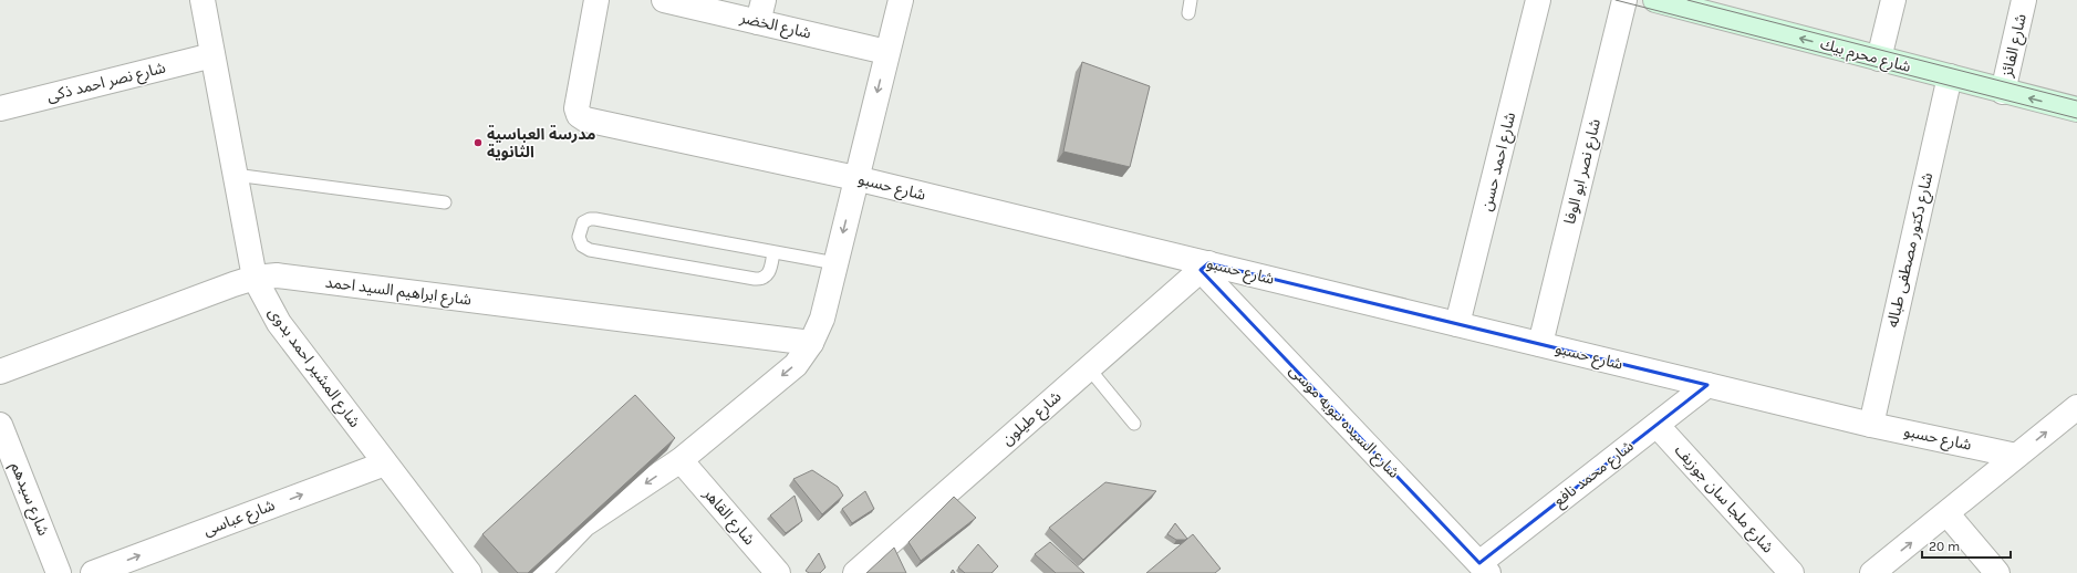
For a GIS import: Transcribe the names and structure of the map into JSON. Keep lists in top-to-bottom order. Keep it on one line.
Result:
{"streets":{"main road":["شارع محرم بيك"],"street":["شارع الخضر","شارع الفائز","شارع نصر احمد ذكى","شارع احمد حسن","شارع نصر ابو الوفا","شارع حسبو","شارع دكتور مصطفى طباله","شارع ابراهيم السيد احمد","شارع المشير احمد بدوى","شارع طيلون","شارع السيده نبويه موسى","شارع محمد نافع","شارع سيدهم","شارع ملجا سان جوزيف","شارع القاهر","شارع عباسى"]},"crossings":[["شارع الفائز","شارع محرم بيك"],["شارع محرم بيك","شارع دكتور مصطفى طباله"],["شارع نصر احمد ذكى","شارع المشير احمد بدوى"],["شارع احمد حسن","شارع حسبو"],["شارع نصر ابو الوفا","شارع حسبو"],["شارع حسبو","شارع دكتور مصطفى طباله"],["شارع حسبو","شارع طيلون"],["شارع حسبو","شارع السيده نبويه موسى"],["شارع حسبو","شارع محمد نافع"],["شارع ابراهيم السيد احمد","شارع المشير احمد بدوى"],["شارع المشير احمد بدوى","شارع عباسى"],["شارع طيلون","شارع السيده نبويه موسى"],["شارع السيده نبويه موسى","شارع محمد نافع"],["شارع محمد نافع","شارع ملجا سان جوزيف"]],"one_way":["شارع محرم بيك","شارع عباسى"],"places":["مدرسة العباسية الثانوية"],"scale_bar":"20 m"}
